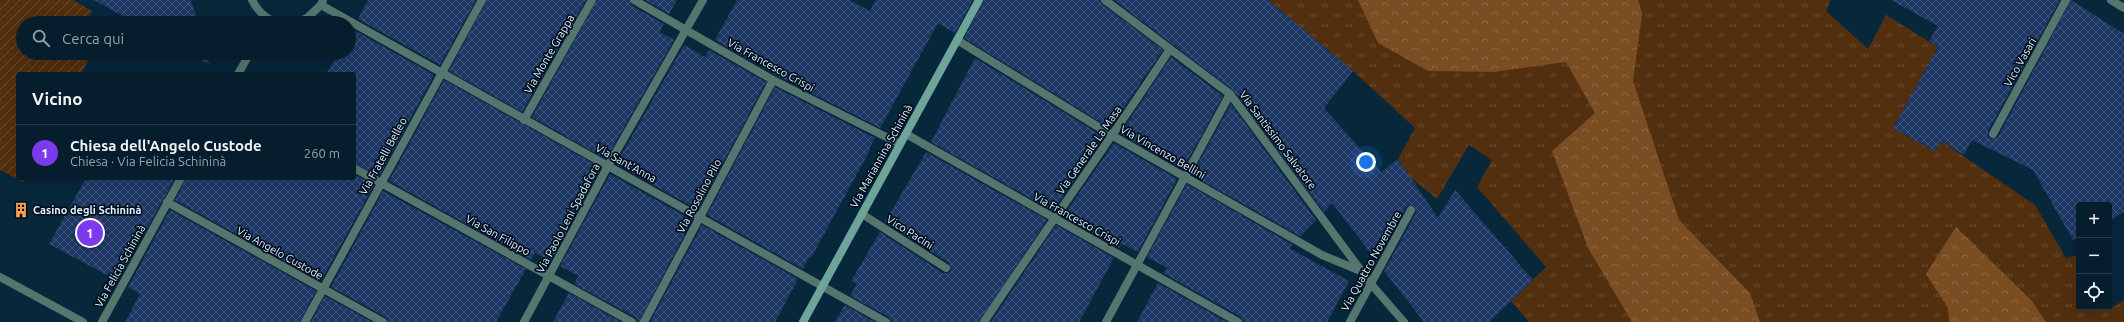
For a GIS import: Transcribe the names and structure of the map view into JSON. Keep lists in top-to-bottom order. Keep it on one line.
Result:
{"streets":{"main road":["Via Mariannina Schininà"],"street":["Via Monte Grappa","Vico Vasari","Via Francesco Crispi","Via Santissimo Salvatore","Via Generale La Masa","Via Vincenzo Bellini","Via Fratelli Belleo","Via Sant'Anna","Via Rosolino Pilo","Via Paolo Leni Spadafora","Vico Pacini","Via San Filippo","Via Angelo Custode","Via Quattro Novembre","Via Felicia Schininà"]},"crossings":[["Via Monte Grappa","Via Sant'Anna"],["Via Francesco Crispi","Via Generale La Masa"],["Via Francesco Crispi","Via Mariannina Schininà"],["Via Francesco Crispi","Via Rosolino Pilo"],["Via Francesco Crispi","Via Paolo Leni Spadafora"],["Via Santissimo Salvatore","Via Generale La Masa"],["Via Santissimo Salvatore","Via Vincenzo Bellini"],["Via Santissimo Salvatore","Via Quattro Novembre"],["Via Generale La Masa","Via Vincenzo Bellini"],["Via Vincenzo Bellini","Via Mariannina Schininà"],["Via Fratelli Belleo","Via Sant'Anna"],["Via Fratelli Belleo","Via San Filippo"],["Via Fratelli Belleo","Via Angelo Custode"],["Via Mariannina Schininà","Via Sant'Anna"],["Via Mariannina Schininà","Vico Pacini"],["Via Sant'Anna","Via Rosolino Pilo"],["Via Sant'Anna","Via Paolo Leni Spadafora"],["Via Paolo Leni Spadafora","Via San Filippo"],["Via Angelo Custode","Via Felicia Schininà"]],"places":{"building":["Casino degli Schininà"]},"page":{"search":"Cerca qui","heading":"Vicino","list":[{"mark":"1","name":"Chiesa dell'Angelo Custode","note":"Chiesa · Via Felicia Schininà","value":"260 m"}],"map_buttons":["+","−"],"pins":"1"}}
